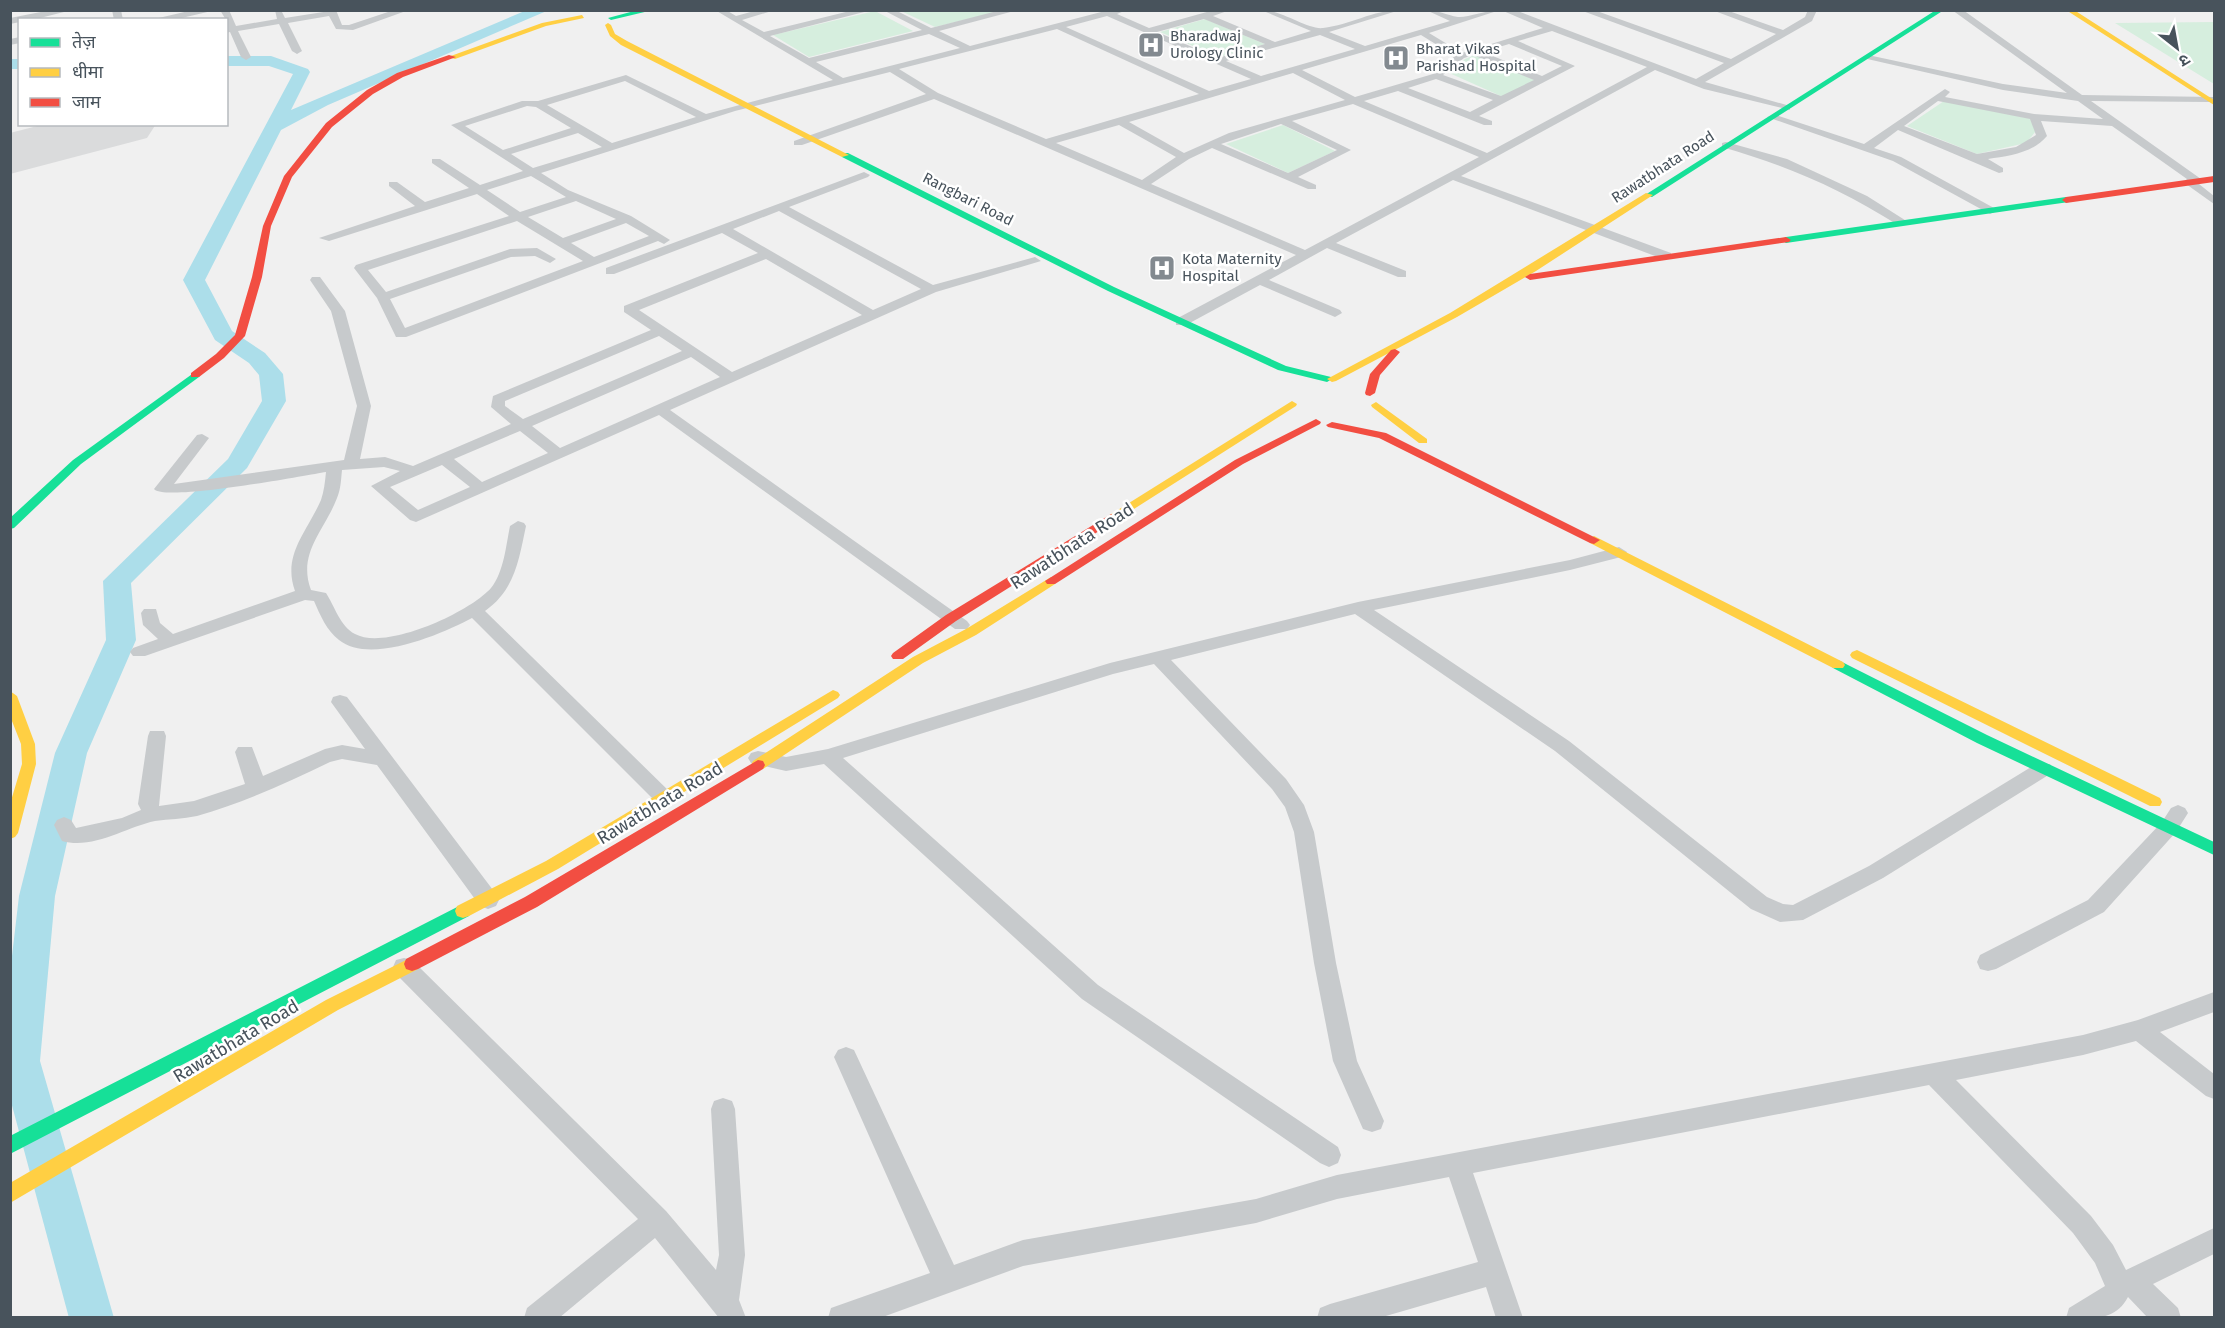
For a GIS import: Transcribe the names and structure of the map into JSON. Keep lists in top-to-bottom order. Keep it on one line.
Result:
{"streets":{"street":["Rawatbhata Road","Rangbari Road"]},"crossings":[["Rawatbhata Road","Rangbari Road"]],"places":{"hospital":["Bharadwaj Urology Clinic","Bharat Vikas Parishad Hospital","Kota Maternity Hospital"]},"legend":["तेज़","धीमा","जाम"],"north":"bottom right"}
